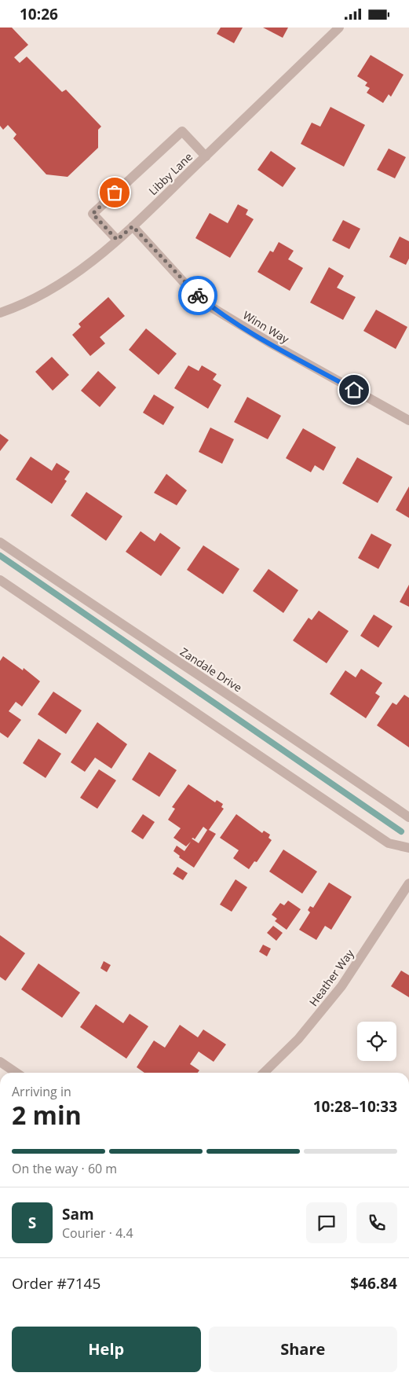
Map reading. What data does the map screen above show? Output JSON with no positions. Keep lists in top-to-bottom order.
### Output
{
  "streets": {
    "street": [
      "Libby Lane",
      "Winn Way",
      "Zandale Drive",
      "Heather Way"
    ]
  },
  "crossings": [
    ["Libby Lane", "Winn Way"]
  ],
  "page": {
    "status": "10:26",
    "heading": ["2 min", "Arriving in", "10:28–10:33"],
    "panel": [
      "Sam",
      "Courier · 4.4",
      "Order #7145",
      "$46.84"
    ],
    "bar": "On the way · 60 m",
    "round": "S",
    "buttons": ["Help", "Share"]
  }
}
